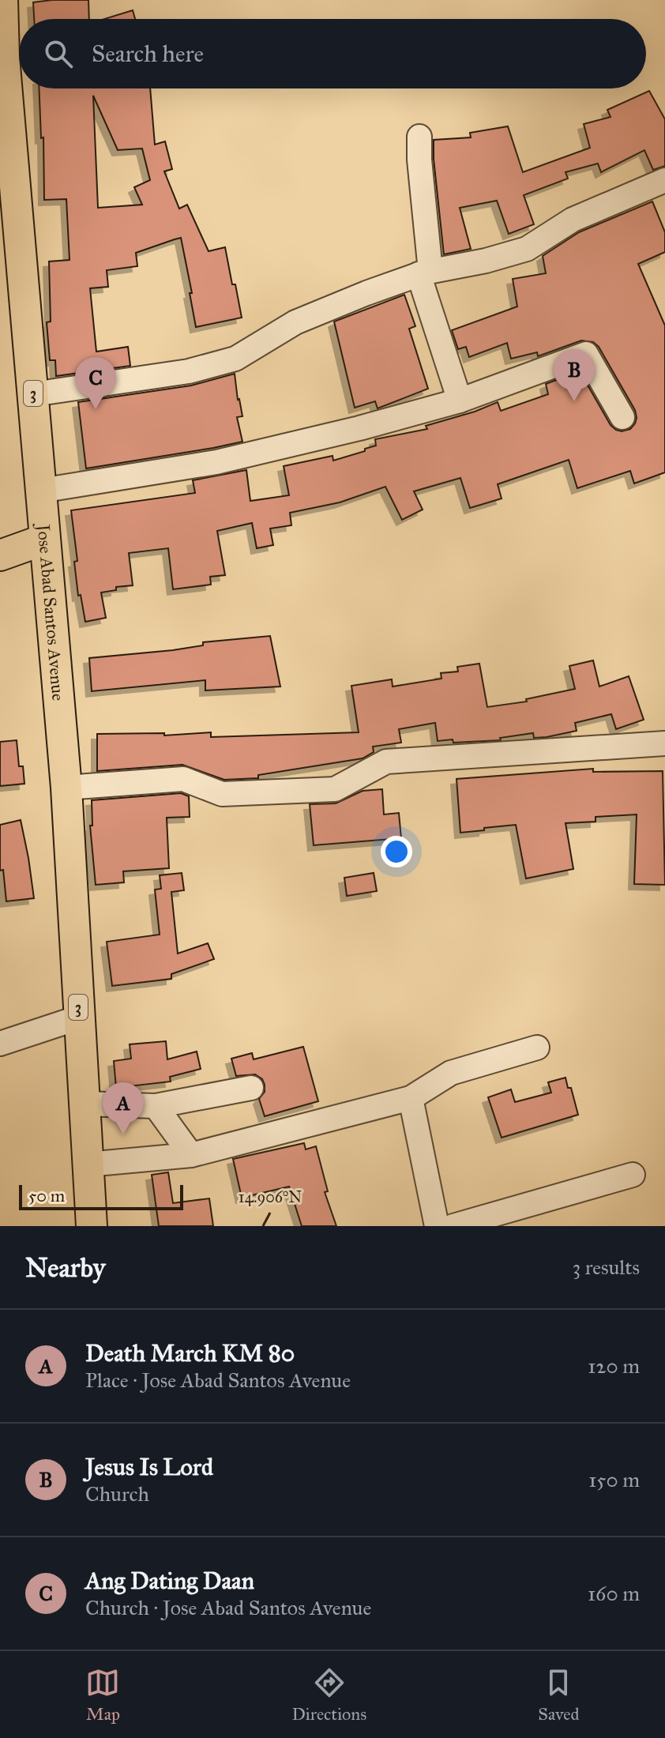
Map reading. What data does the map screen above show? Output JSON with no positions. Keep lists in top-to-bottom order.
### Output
{
  "streets": {
    "main road": ["3", "Jose Abad Santos Avenue"]
  },
  "scale_bar": "50 m",
  "page": {
    "search": "Search here",
    "pins": ["B", "C", "A"],
    "scale": "50 m",
    "heading": ["Nearby", "3 results"],
    "list": [
      {
        "mark": "A",
        "name": "Death March KM 80",
        "note": "Place · Jose Abad Santos Avenue",
        "value": "120 m"
      },
      {
        "mark": "B",
        "name": "Jesus Is Lord",
        "note": "Church",
        "value": "150 m"
      },
      {
        "mark": "C",
        "name": "Ang Dating Daan",
        "note": "Church · Jose Abad Santos Avenue",
        "value": "160 m"
      }
    ],
    "nav": ["Map", "Directions", "Saved"]
  },
  "coordinates": ["14.906°N"]
}
